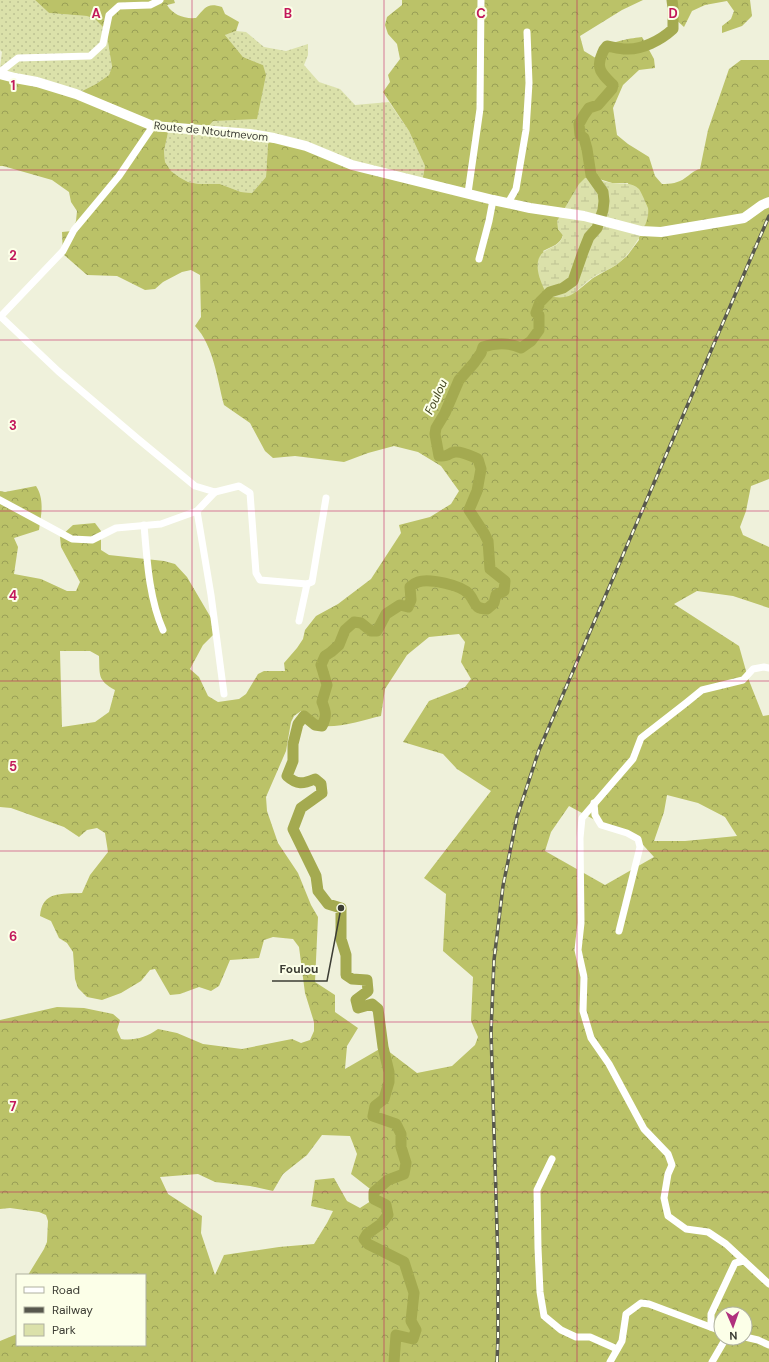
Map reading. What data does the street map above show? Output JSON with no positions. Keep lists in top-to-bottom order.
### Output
{
  "streets": {
    "street": ["Route de Ntoutmevom"]
  },
  "water": ["Foulou"],
  "places": ["Foulou"],
  "legend": ["Road", "Railway", "Park"],
  "north": "bottom",
  "grid": {
    "columns": [
      "A",
      "B",
      "C",
      "D"
    ],
    "rows": [
      "1",
      "2",
      "3",
      "4",
      "5",
      "6",
      "7"
    ]
  }
}
